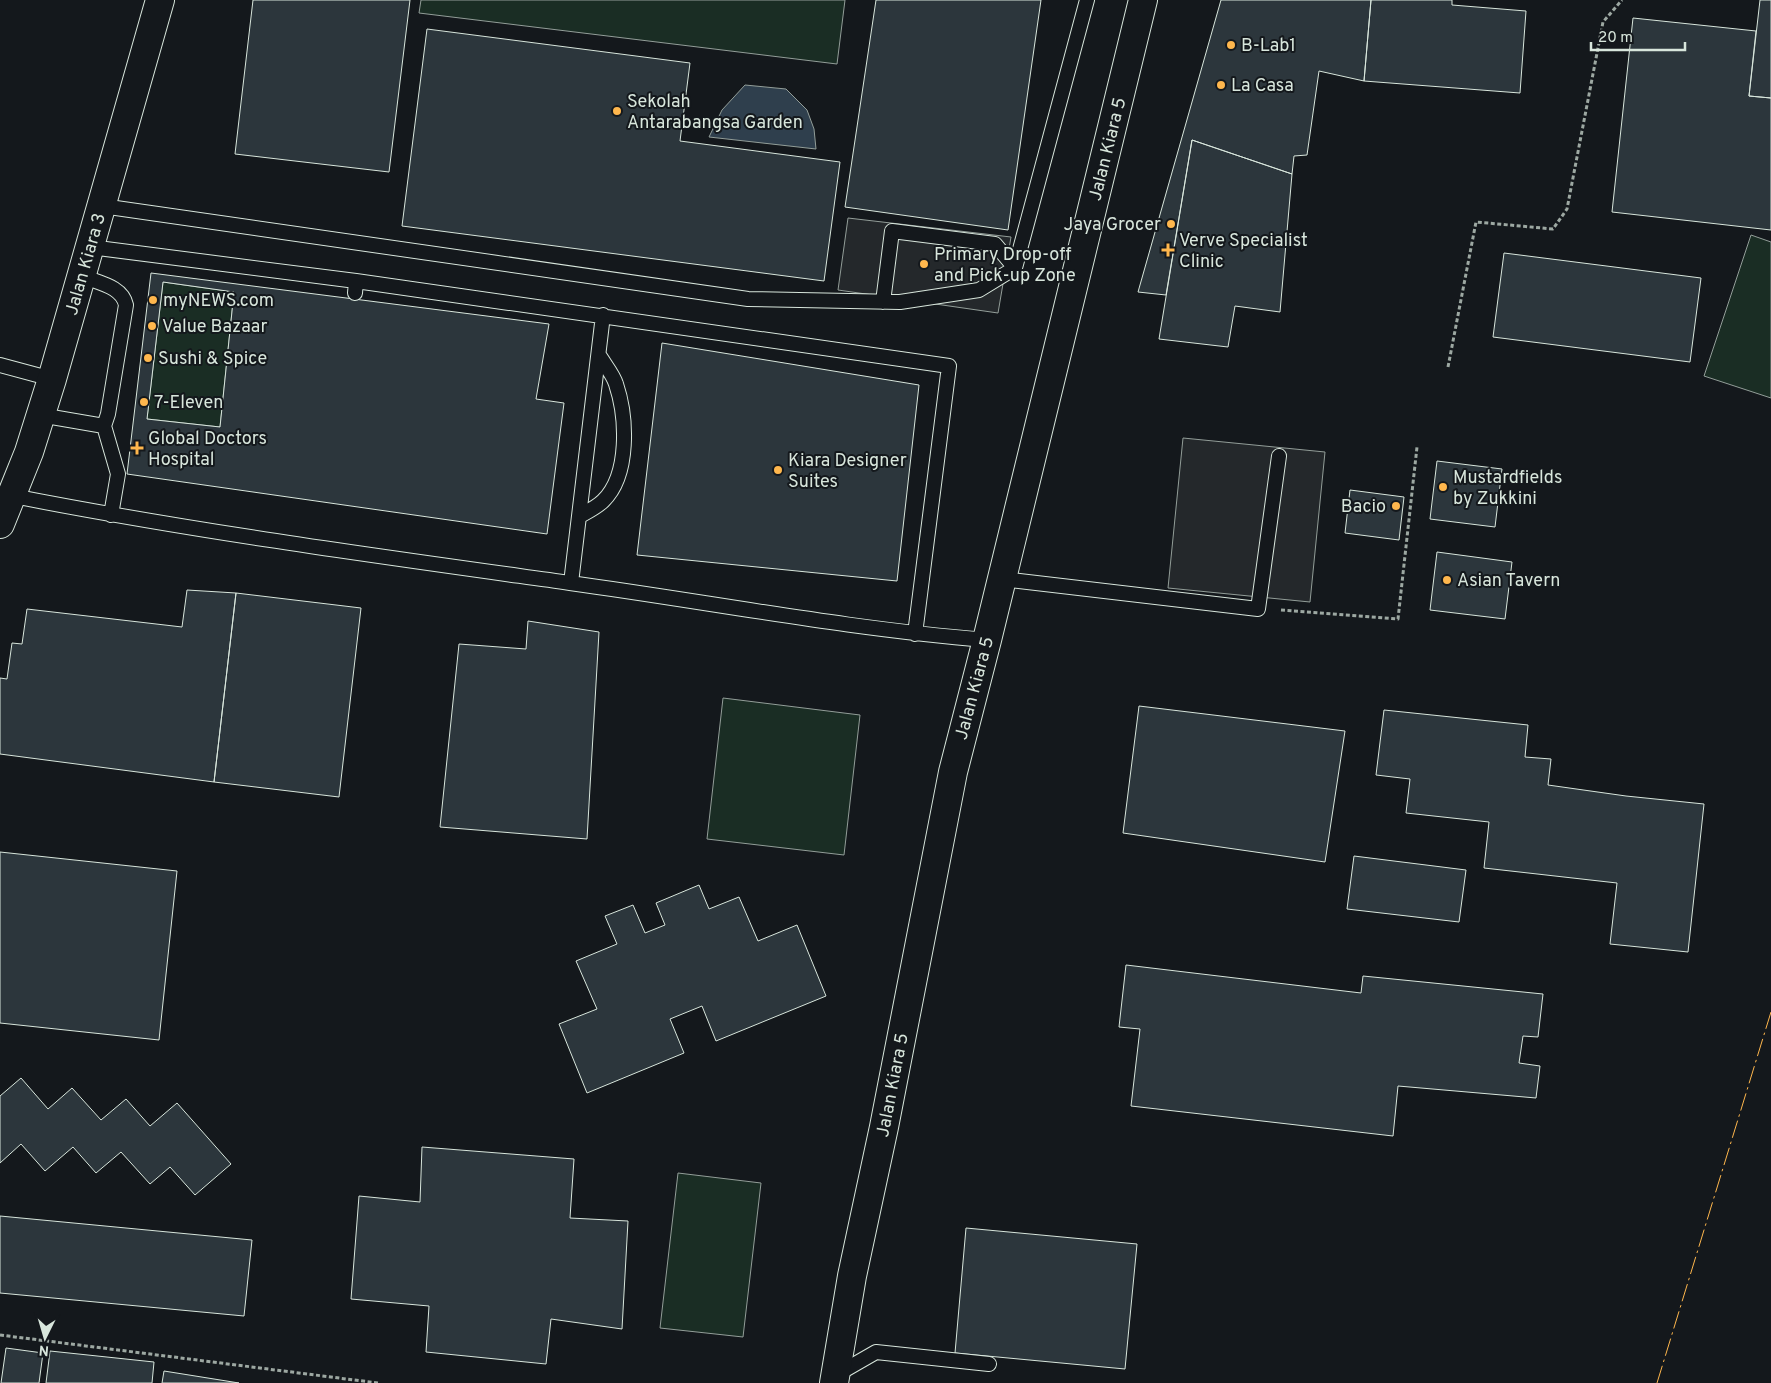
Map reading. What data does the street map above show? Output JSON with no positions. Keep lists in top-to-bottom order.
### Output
{
  "streets": {
    "street": ["Jalan Kiara 5", "Jalan Kiara 3"]
  },
  "places": {
    "other": [
      "B-Lab1",
      "La Casa",
      "Sekolah Antarabangsa Garden",
      "Jaya Grocer",
      "Primary Drop-off and Pick-up Zone",
      "myNEWS.com",
      "Value Bazaar",
      "Sushi & Spice",
      "7-Eleven",
      "Kiara Designer Suites",
      "Mustardfields by Zukkini",
      "Bacio",
      "Asian Tavern"
    ],
    "health": ["Verve Specialist Clinic", "Global Doctors Hospital"]
  },
  "scale_bar": "20 m",
  "north": "bottom"
}
